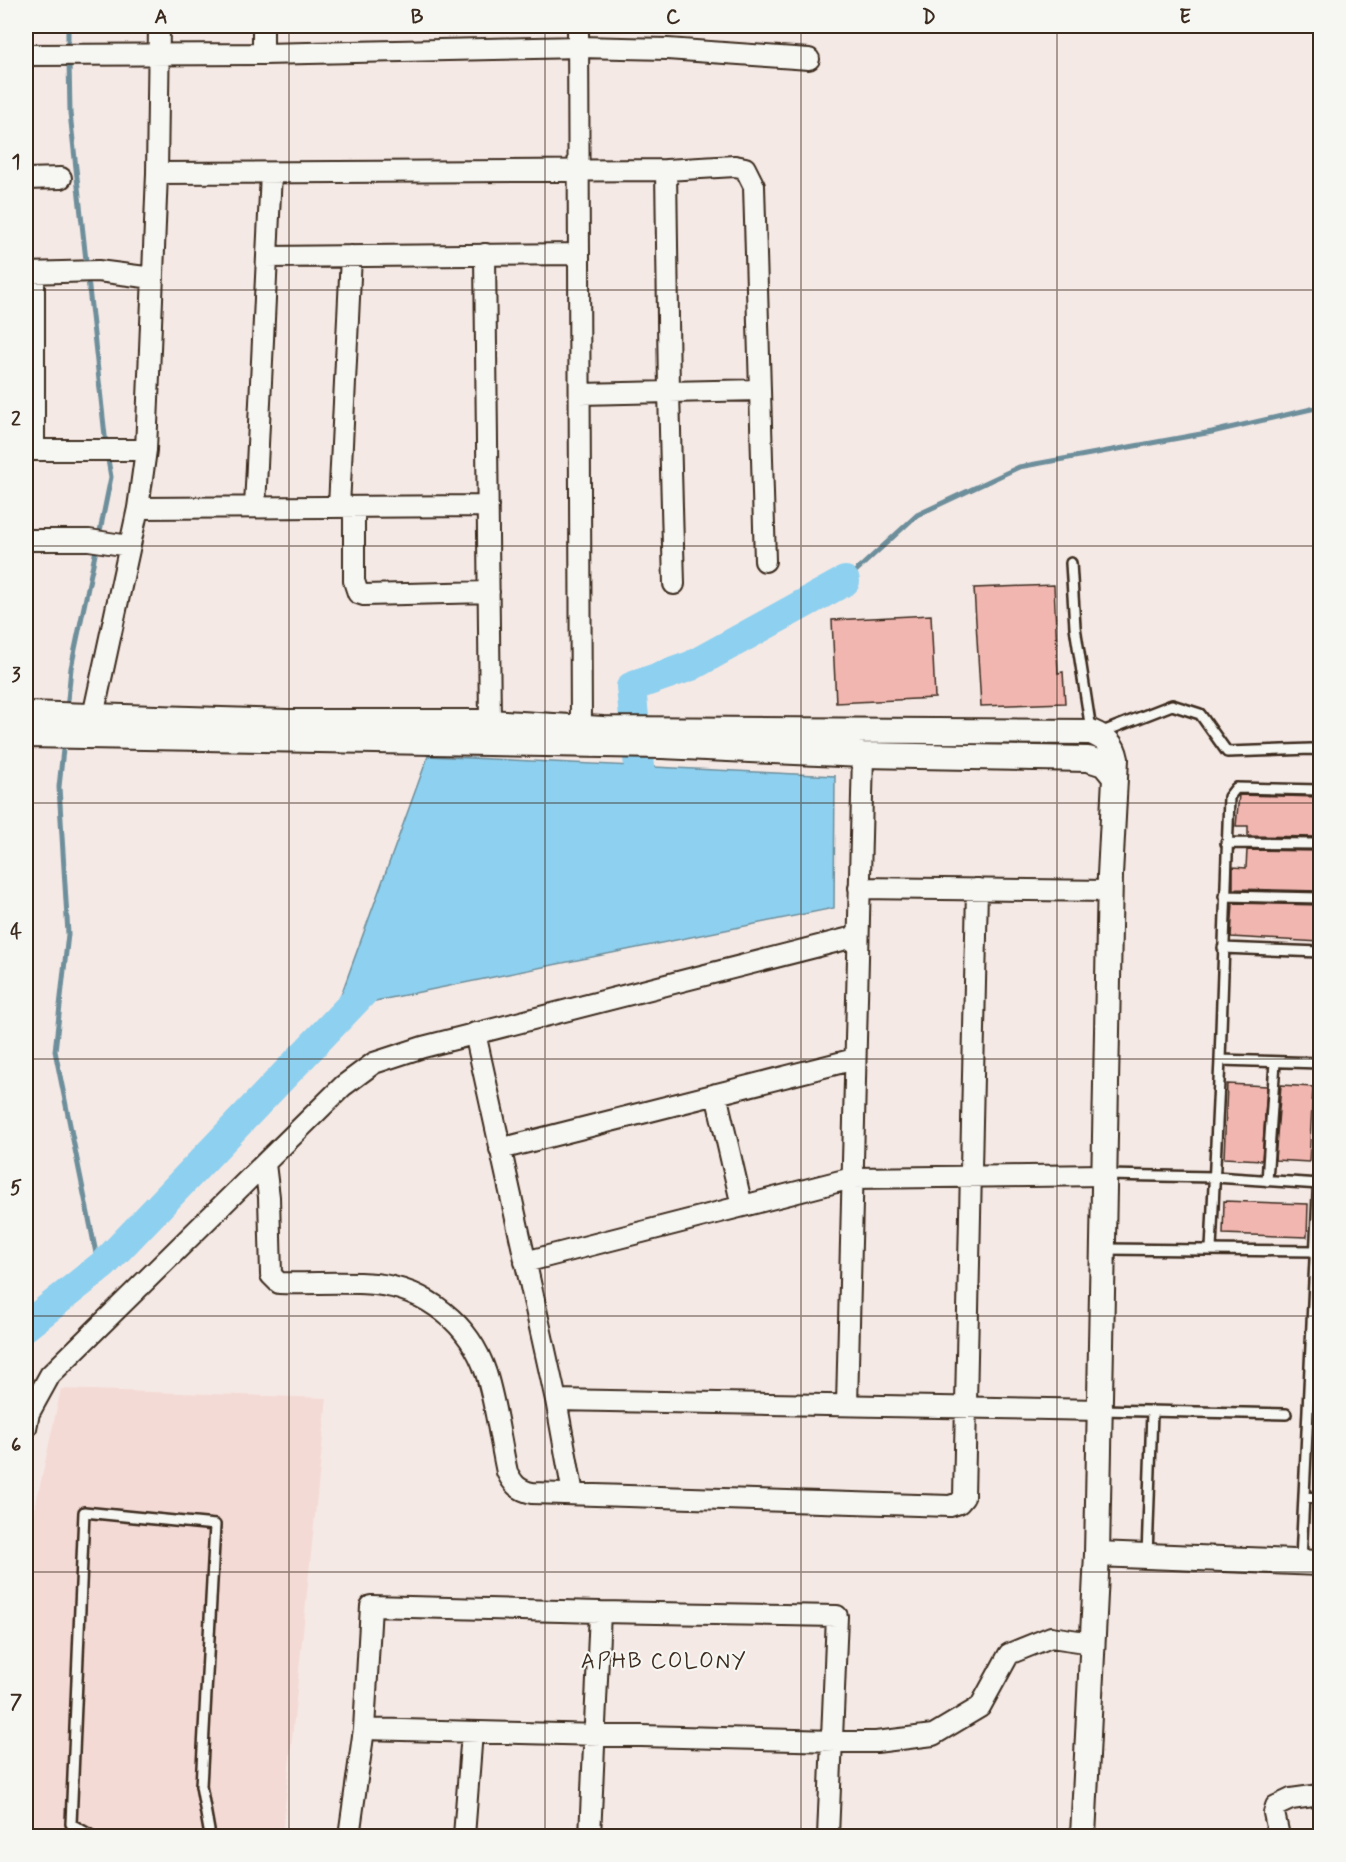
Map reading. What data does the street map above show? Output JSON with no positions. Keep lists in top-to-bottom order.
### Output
{
  "districts": ["APHB COLONY"],
  "grid": {
    "columns": [
      "A",
      "B",
      "C",
      "D",
      "E"
    ],
    "rows": [
      "1",
      "2",
      "3",
      "4",
      "5",
      "6",
      "7"
    ]
  }
}
